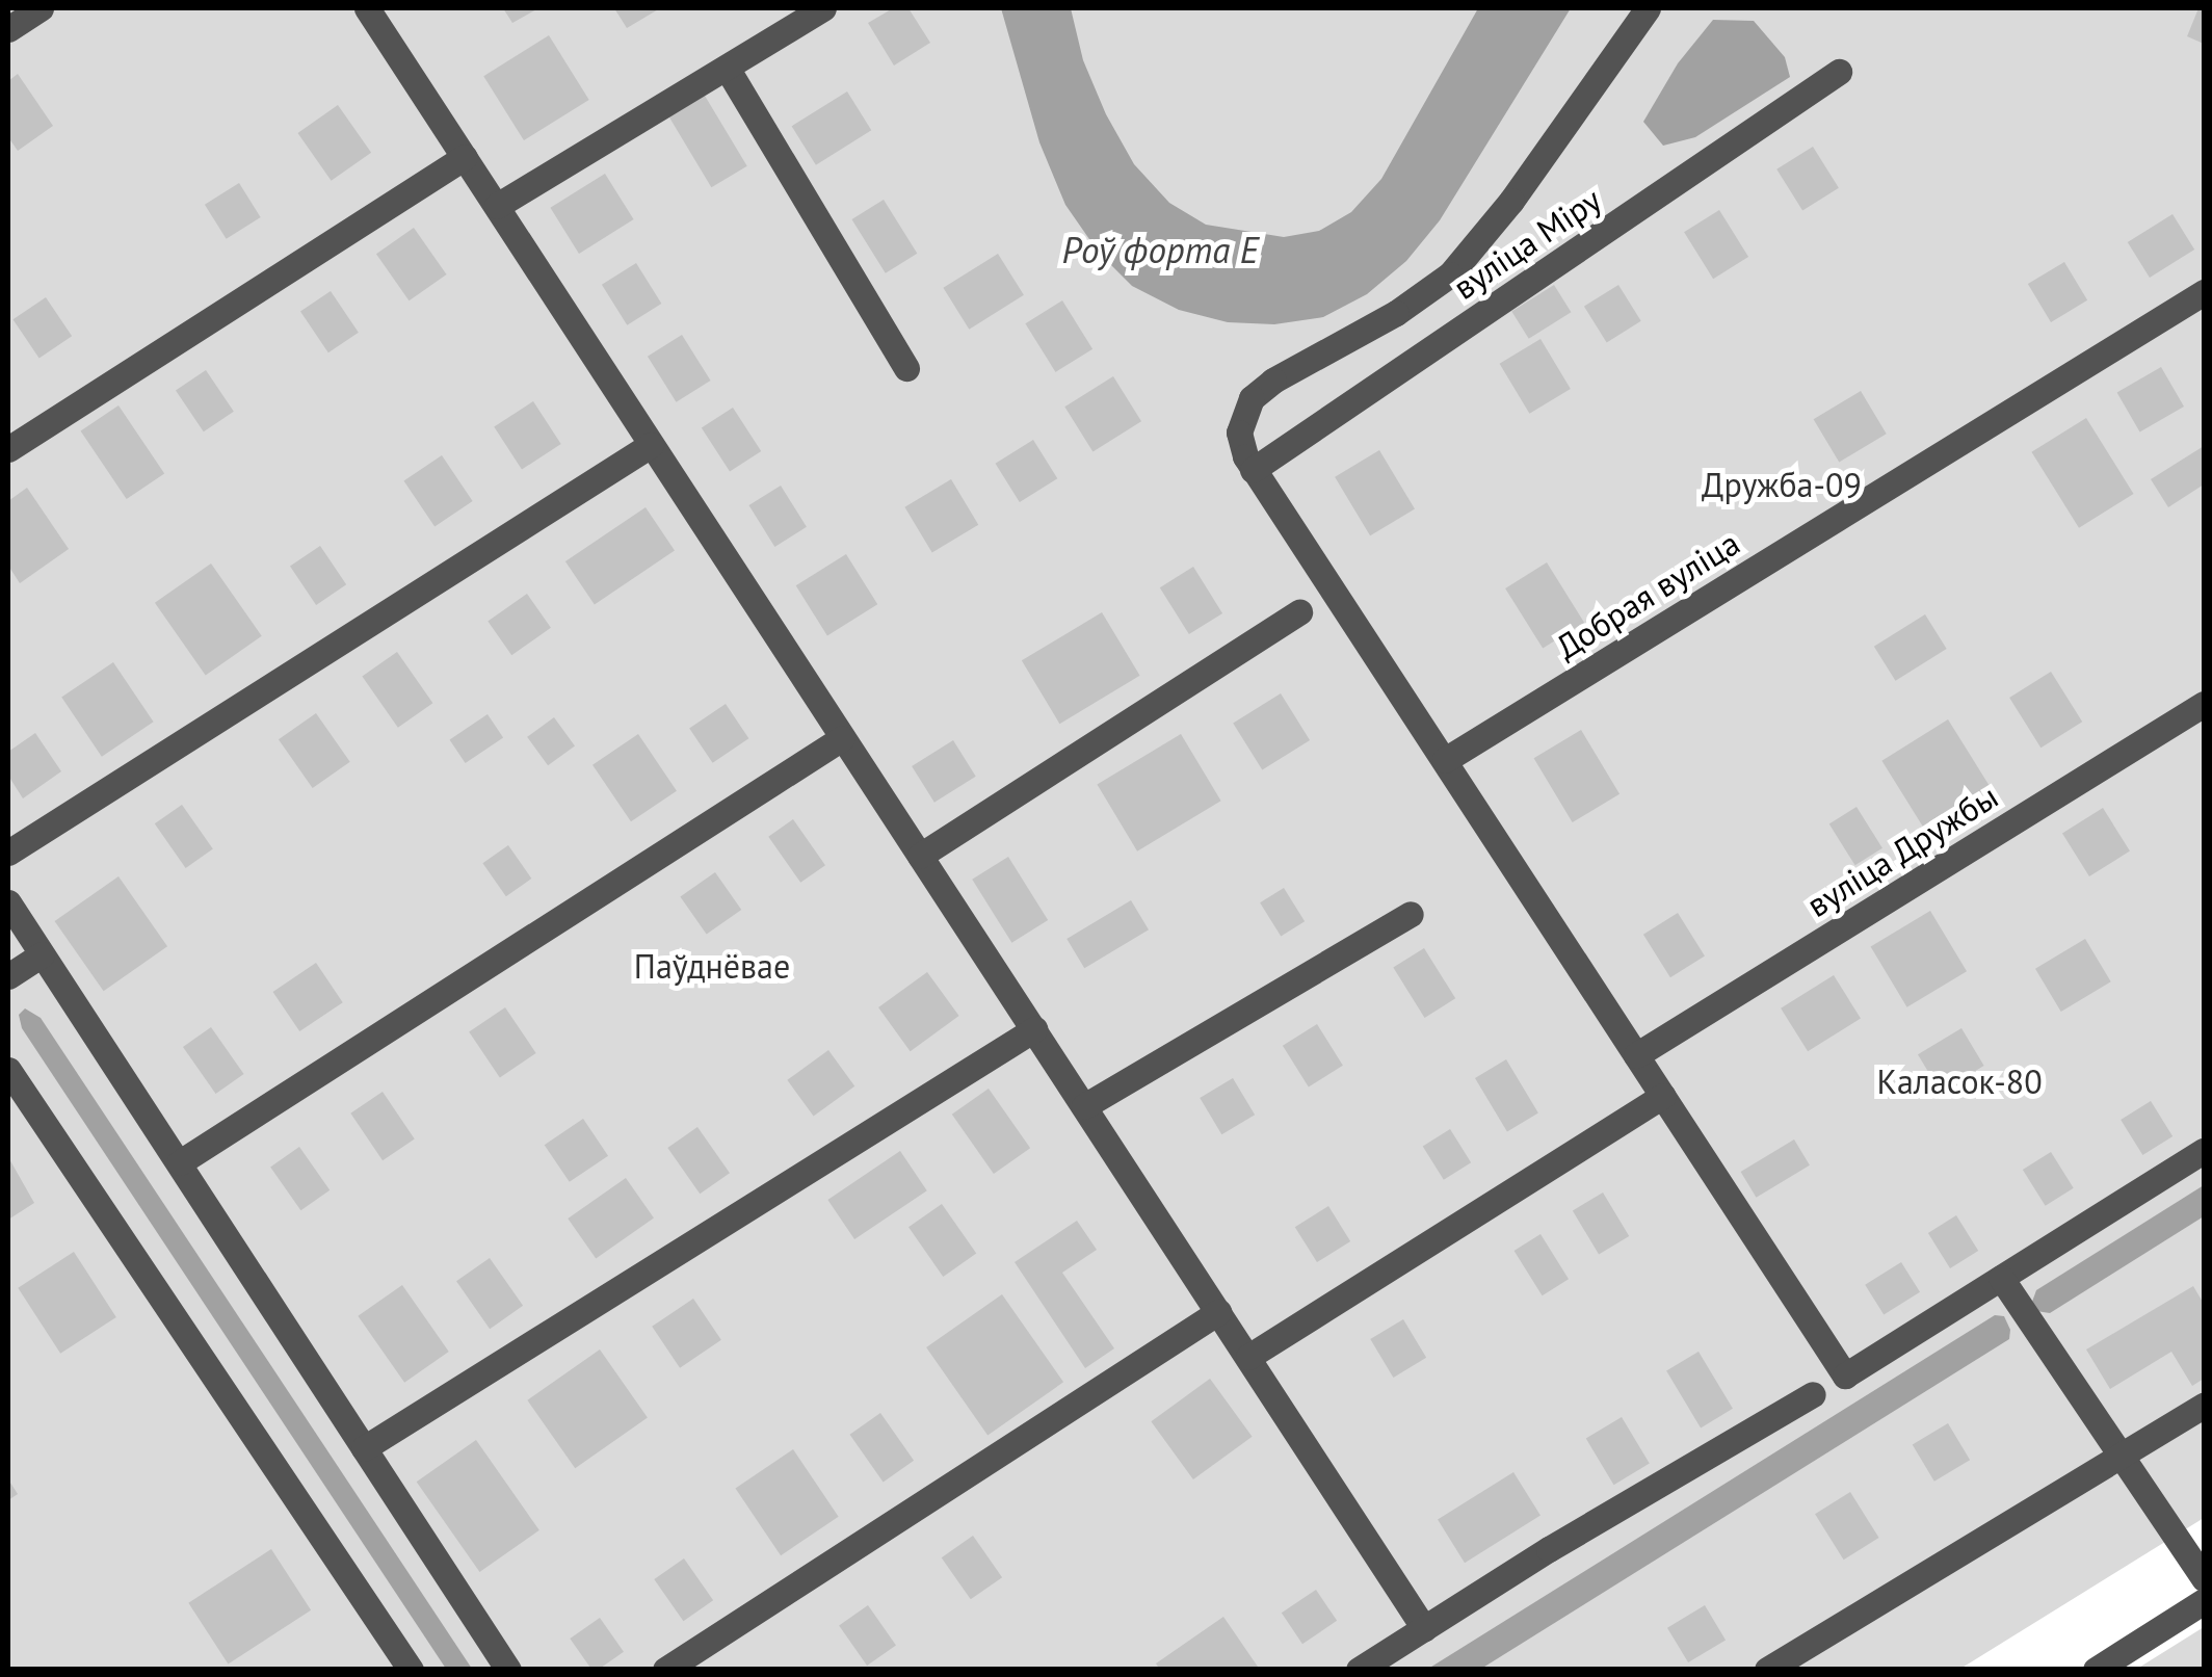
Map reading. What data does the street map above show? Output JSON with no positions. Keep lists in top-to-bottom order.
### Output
{
  "streets": {
    "street": ["вуліца Міру", "Добрая вуліца", "вуліца Дружбы"]
  },
  "water": ["Роў форта Е"],
  "parks": ["Дружба-09", "Паўднёвае", "Каласок-80"]
}
